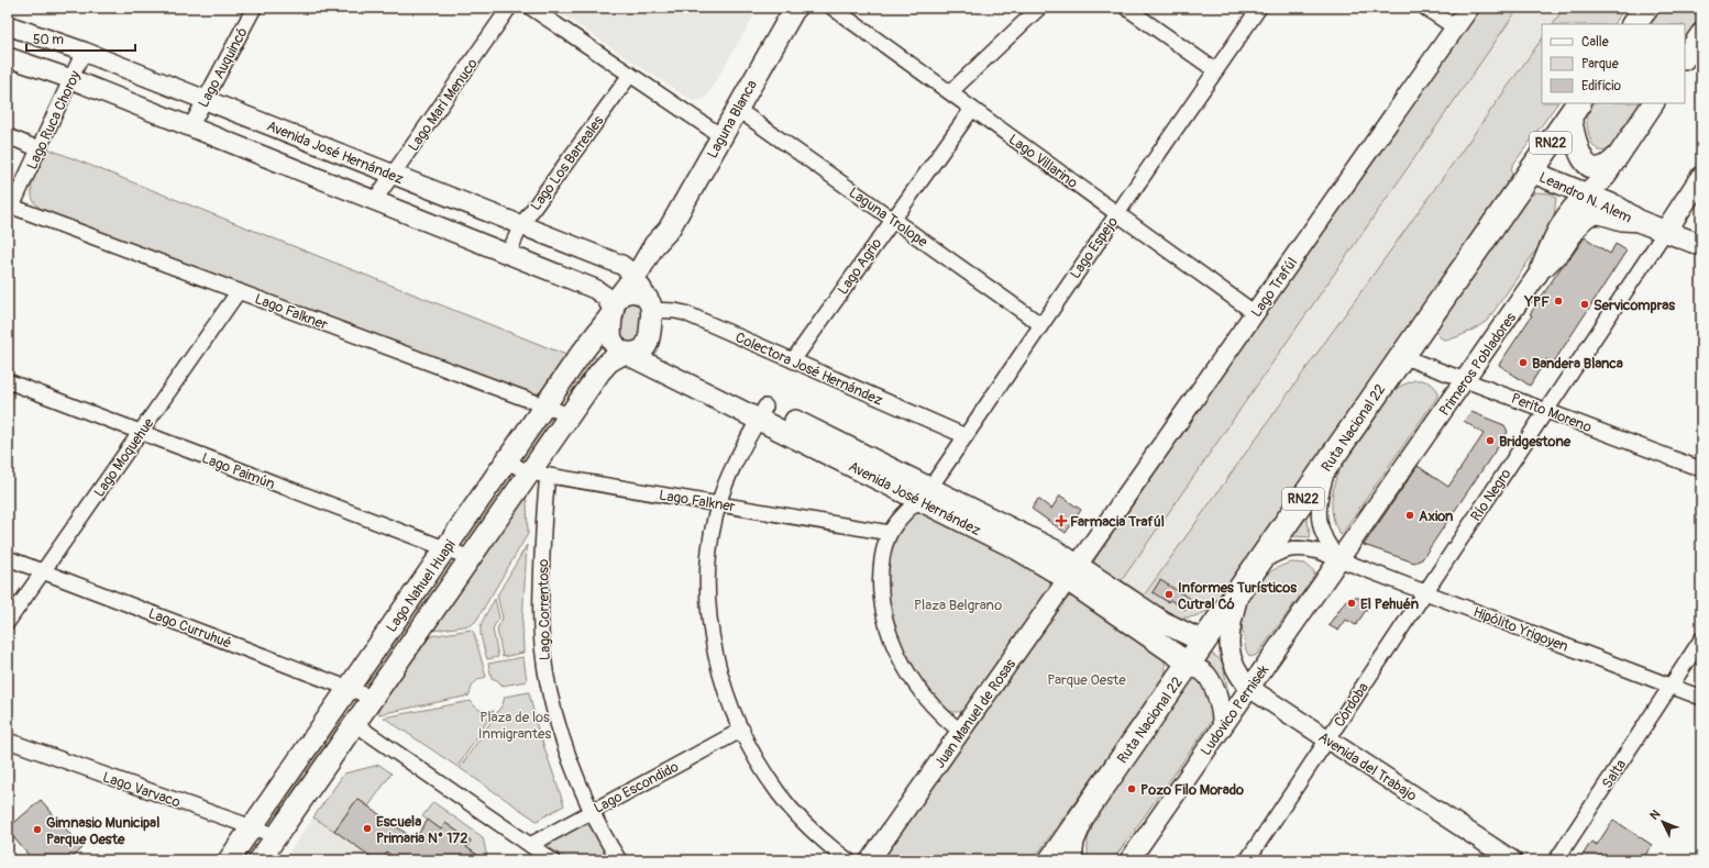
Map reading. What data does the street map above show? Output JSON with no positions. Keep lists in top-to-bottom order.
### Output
{
  "streets": {
    "highway": ["RN22", "Ruta Nacional 22"],
    "main road": [
      "Laguna Blanca",
      "Avenida José Hernández",
      "Leandro N. Alem",
      "Primeros Pobladores",
      "Río Negro",
      "Lago Nahuel Huapi"
    ],
    "street": [
      "Lago Auquincó",
      "Lago Marí Menuco",
      "Lago Ruca Choroy",
      "Lago Villarino",
      "Lago Los Barreales",
      "Laguna Trolope",
      "Lago Espejo",
      "Lago Agrio",
      "Lago Trafúl",
      "Lago Falkner",
      "Colectora José Hernández",
      "Perito Moreno",
      "Lago Moquehue",
      "Lago Paimún",
      "Lago Correntoso",
      "Lago Curruhué",
      "Hipólito Yrigoyen",
      "Córdoba",
      "Ludovico Pernisek",
      "Juan Manuel de Rosas",
      "Avenida del Trabajo",
      "Salta",
      "Lago Escondido",
      "Lago Varvaco"
    ]
  },
  "crossings": [
    ["Lago Auquincó", "Avenida José Hernández"],
    ["Lago Marí Menuco", "Avenida José Hernández"],
    ["Laguna Blanca", "Avenida José Hernández"],
    ["Laguna Blanca", "Laguna Trolope"],
    ["Laguna Blanca", "Colectora José Hernández"],
    ["Laguna Blanca", "Lago Nahuel Huapi"],
    ["Lago Ruca Choroy", "Avenida José Hernández"],
    ["Lago Ruca Choroy", "Lago Falkner"],
    ["Avenida José Hernández", "Lago Los Barreales"],
    ["Avenida José Hernández", "Lago Espejo"],
    ["Avenida José Hernández", "Lago Trafúl"],
    ["Avenida José Hernández", "Colectora José Hernández"],
    ["Avenida José Hernández", "Ruta Nacional 22"],
    ["Avenida José Hernández", "Lago Nahuel Huapi"],
    ["Avenida José Hernández", "Juan Manuel de Rosas"],
    ["Avenida José Hernández", "Avenida del Trabajo"],
    ["Lago Villarino", "Lago Espejo"],
    ["Lago Villarino", "Lago Agrio"],
    ["Lago Villarino", "Lago Trafúl"],
    ["Leandro N. Alem", "Primeros Pobladores"],
    ["Leandro N. Alem", "Ruta Nacional 22"],
    ["Leandro N. Alem", "Río Negro"],
    ["Laguna Trolope", "Lago Espejo"],
    ["Laguna Trolope", "Lago Agrio"],
    ["Lago Espejo", "Lago Falkner"],
    ["Lago Espejo", "Colectora José Hernández"],
    ["Lago Espejo", "Juan Manuel de Rosas"],
    ["Lago Agrio", "Colectora José Hernández"],
    ["Lago Trafúl", "Juan Manuel de Rosas"],
    ["Lago Falkner", "Lago Moquehue"],
    ["Lago Falkner", "Lago Nahuel Huapi"],
    ["Lago Falkner", "Lago Correntoso"],
    ["Primeros Pobladores", "Perito Moreno"],
    ["Primeros Pobladores", "Hipólito Yrigoyen"],
    ["Primeros Pobladores", "Ludovico Pernisek"],
    ["Colectora José Hernández", "Lago Nahuel Huapi"],
    ["Perito Moreno", "Ruta Nacional 22"],
    ["Perito Moreno", "Río Negro"],
    ["Ruta Nacional 22", "Hipólito Yrigoyen"],
    ["Ruta Nacional 22", "Avenida del Trabajo"],
    ["Lago Moquehue", "Lago Paimún"],
    ["Lago Moquehue", "Lago Curruhué"],
    ["Lago Paimún", "Lago Nahuel Huapi"],
    ["Río Negro", "Hipólito Yrigoyen"],
    ["Río Negro", "Córdoba"],
    ["Lago Nahuel Huapi", "Lago Correntoso"],
    ["Lago Nahuel Huapi", "Lago Curruhué"],
    ["Lago Nahuel Huapi", "Lago Varvaco"],
    ["Lago Correntoso", "Lago Escondido"],
    ["Hipólito Yrigoyen", "Córdoba"],
    ["Hipólito Yrigoyen", "Ludovico Pernisek"],
    ["Hipólito Yrigoyen", "Avenida del Trabajo"],
    ["Hipólito Yrigoyen", "Salta"],
    ["Córdoba", "Avenida del Trabajo"],
    ["Ludovico Pernisek", "Avenida del Trabajo"]
  ],
  "parks": ["Plaza Belgrano", "Parque Oeste", "Plaza de los Inmigrantes"],
  "places": {
    "other": [
      "YPF",
      "Servicompras",
      "Bandera Blanca",
      "Bridgestone",
      "Axion",
      "Informes Turísticos Cutral Có",
      "El Pehuén",
      "Pozo Filo Morado",
      "Escuela Primaria N° 172",
      "Gimnasio Municipal Parque Oeste"
    ],
    "health": ["Farmacia Trafúl"]
  },
  "legend": ["Calle", "Parque", "Edificio"],
  "scale_bar": "50 m",
  "north": "top left"
}
